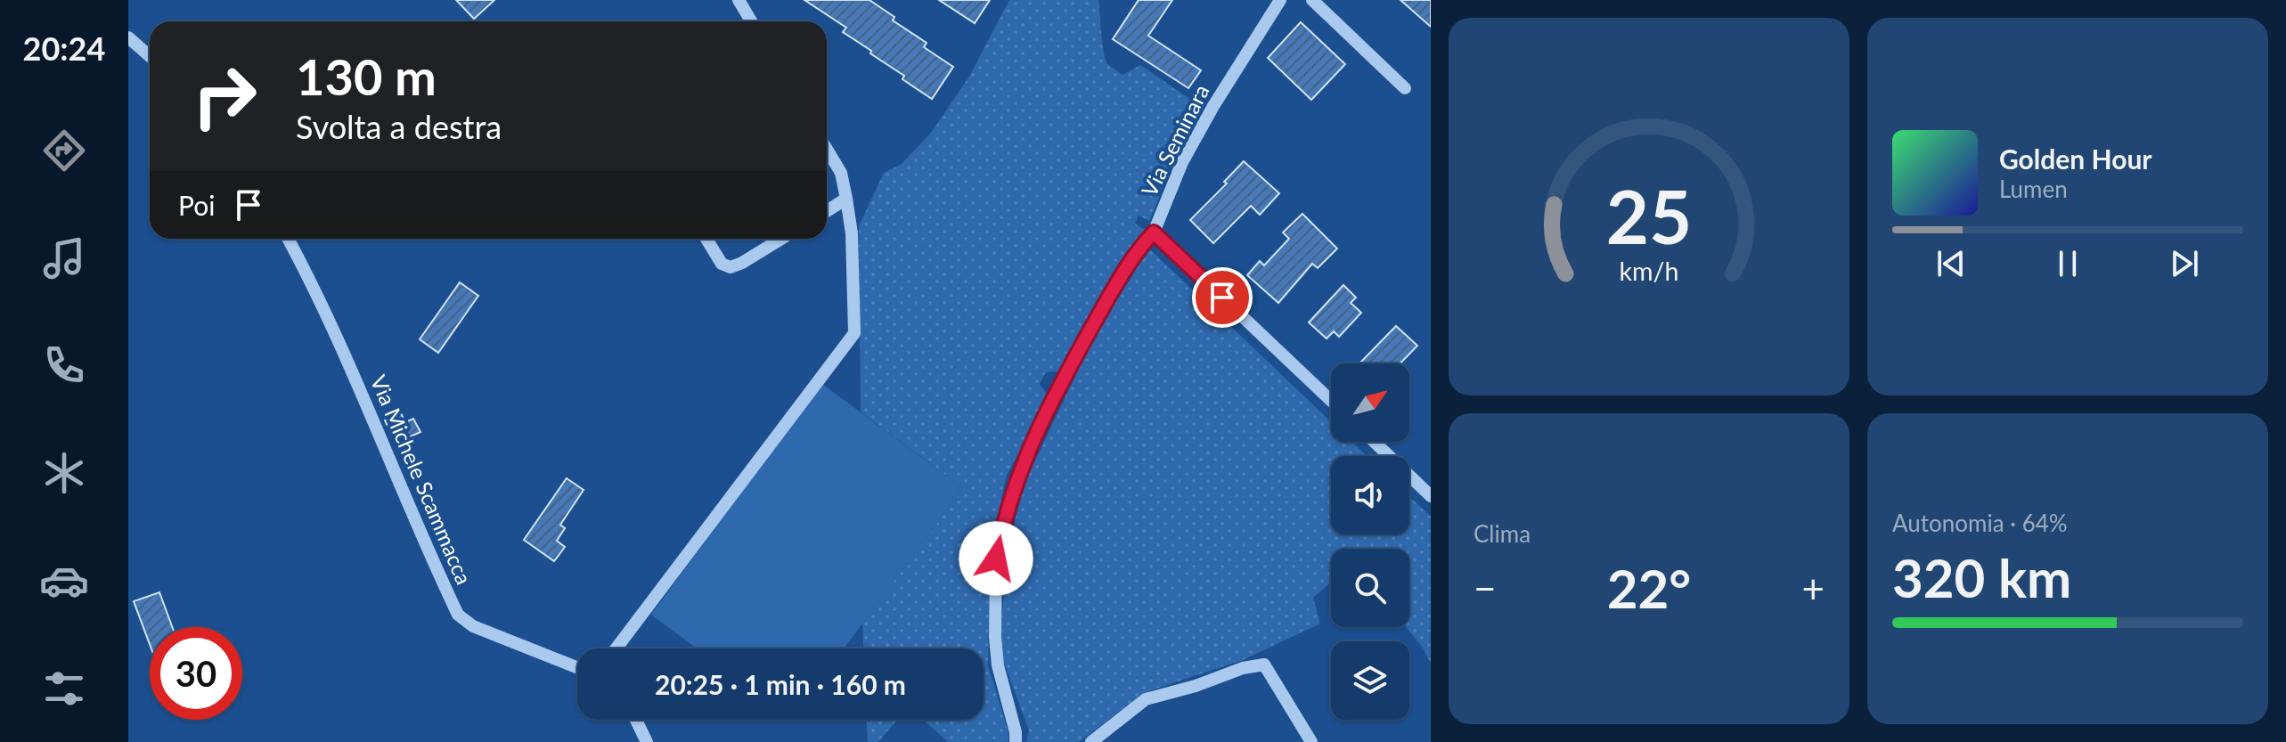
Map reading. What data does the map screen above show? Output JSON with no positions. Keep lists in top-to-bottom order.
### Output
{
  "streets": {
    "street": ["Via Seminara", "Via Michele Scammacca"]
  },
  "north": "top right",
  "page": {
    "tabs": "20:24",
    "turn": ["130 m", "Svolta a destra"],
    "song": ["Golden Hour", "Lumen"],
    "then": "Poi",
    "tile": [
      "Clima",
      ["Autonomia · 64%", "320 km"]
    ],
    "heat": ["−", "22°", "+"],
    "limit": "30",
    "trip": "20:25 · 1 min · 160 m",
    "gauge": ["25", "km/h"]
  }
}
